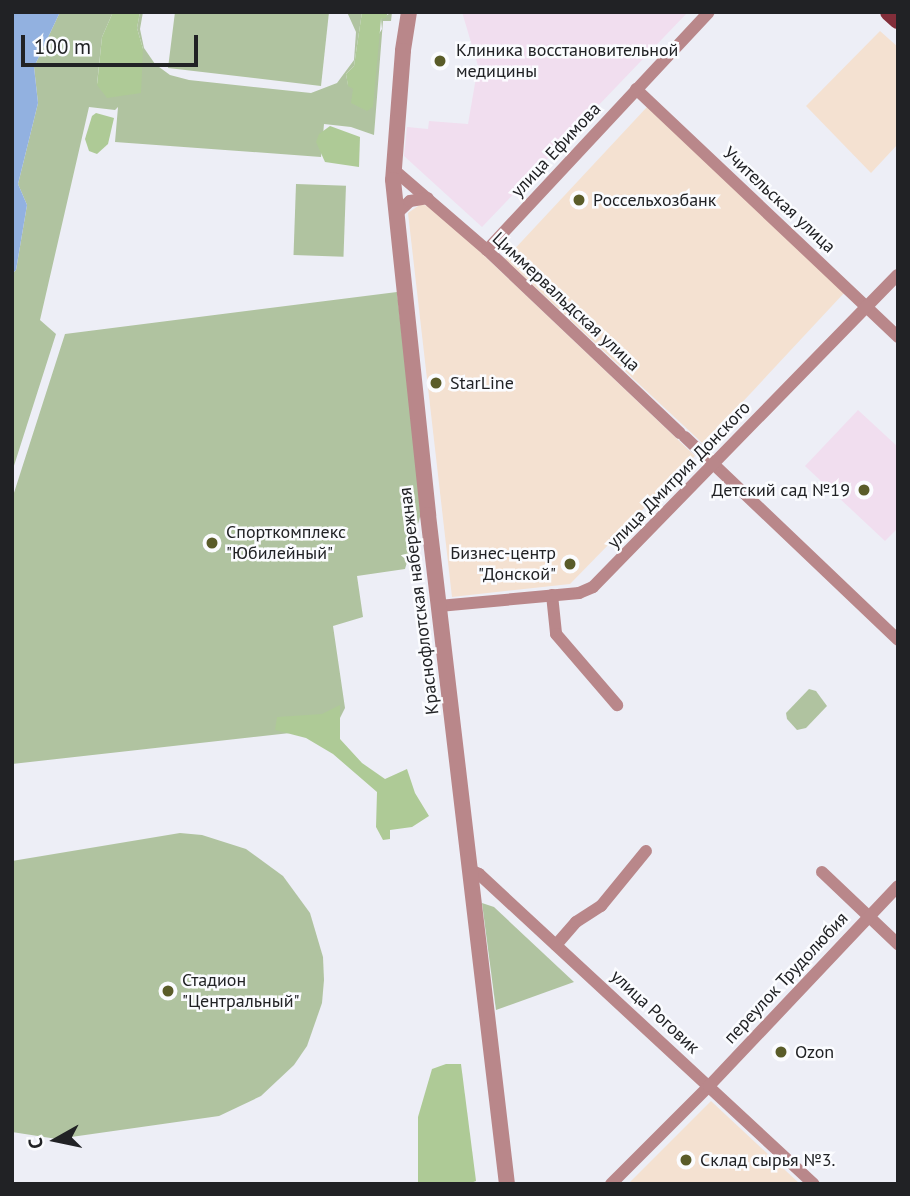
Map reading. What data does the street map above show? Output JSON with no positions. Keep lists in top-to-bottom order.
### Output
{
  "streets": {
    "street": [
      "улица Ефимова",
      "Учительская улица",
      "Циммервальдская улица",
      "улица Дмитрия Донского",
      "Краснофлотская набережная",
      "переулок Трудолюбия",
      "улица Роговик"
    ]
  },
  "crossings": [
    ["улица Ефимова", "Учительская улица"],
    ["улица Ефимова", "Циммервальдская улица"],
    ["Учительская улица", "улица Дмитрия Донского"],
    ["Циммервальдская улица", "улица Дмитрия Донского"],
    ["Циммервальдская улица", "Краснофлотская набережная"],
    ["улица Дмитрия Донского", "Краснофлотская набережная"],
    ["Краснофлотская набережная", "улица Роговик"],
    ["переулок Трудолюбия", "улица Роговик"]
  ],
  "places": [
    "Клиника восстановительной медицины",
    "Россельхозбанк",
    "StarLine",
    "Детский сад №19",
    "Спорткомплекс \"Юбилейный\"",
    "Бизнес-центр \"Донской\"",
    "Стадион \"Центральный\"",
    "Ozon",
    "Склад сырья №3."
  ],
  "scale_bar": "100 m",
  "north": "left"
}
